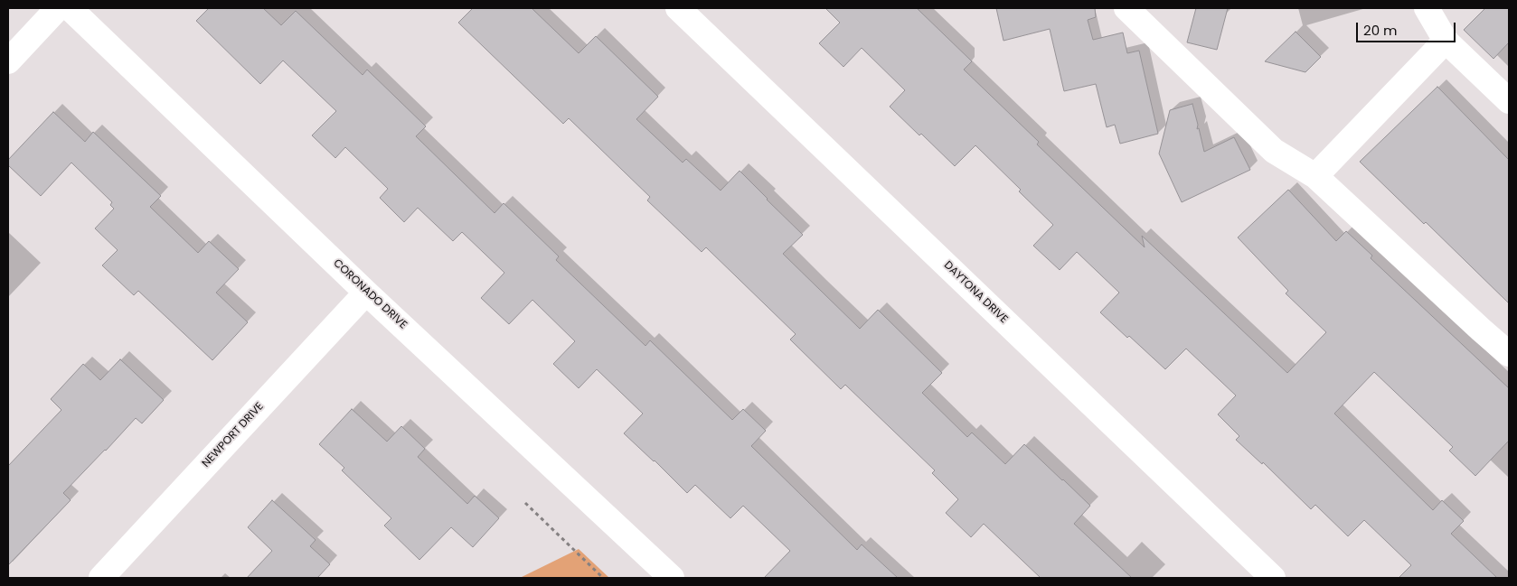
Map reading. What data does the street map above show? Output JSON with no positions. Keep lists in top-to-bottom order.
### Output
{
  "streets": {
    "street": ["DAYTONA DRIVE", "CORONADO DRIVE", "NEWPORT DRIVE"]
  },
  "crossings": [
    ["CORONADO DRIVE", "NEWPORT DRIVE"]
  ],
  "scale_bar": "20 m"
}
